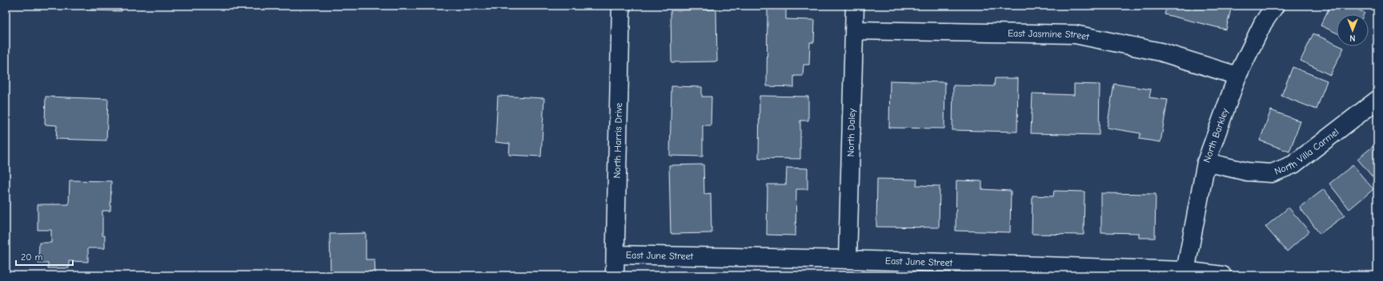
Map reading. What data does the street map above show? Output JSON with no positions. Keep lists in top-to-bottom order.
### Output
{
  "streets": {
    "street": [
      "East Jasmine Street",
      "North Daley",
      "North Barkley",
      "North Harris Drive",
      "North Villa Carmel",
      "East June Street"
    ]
  },
  "crossings": [
    ["East Jasmine Street", "North Daley"],
    ["East Jasmine Street", "North Barkley"],
    ["North Daley", "East June Street"],
    ["North Barkley", "North Villa Carmel"],
    ["North Barkley", "East June Street"],
    ["North Harris Drive", "East June Street"]
  ],
  "scale_bar": "20 m",
  "north": "bottom"
}
